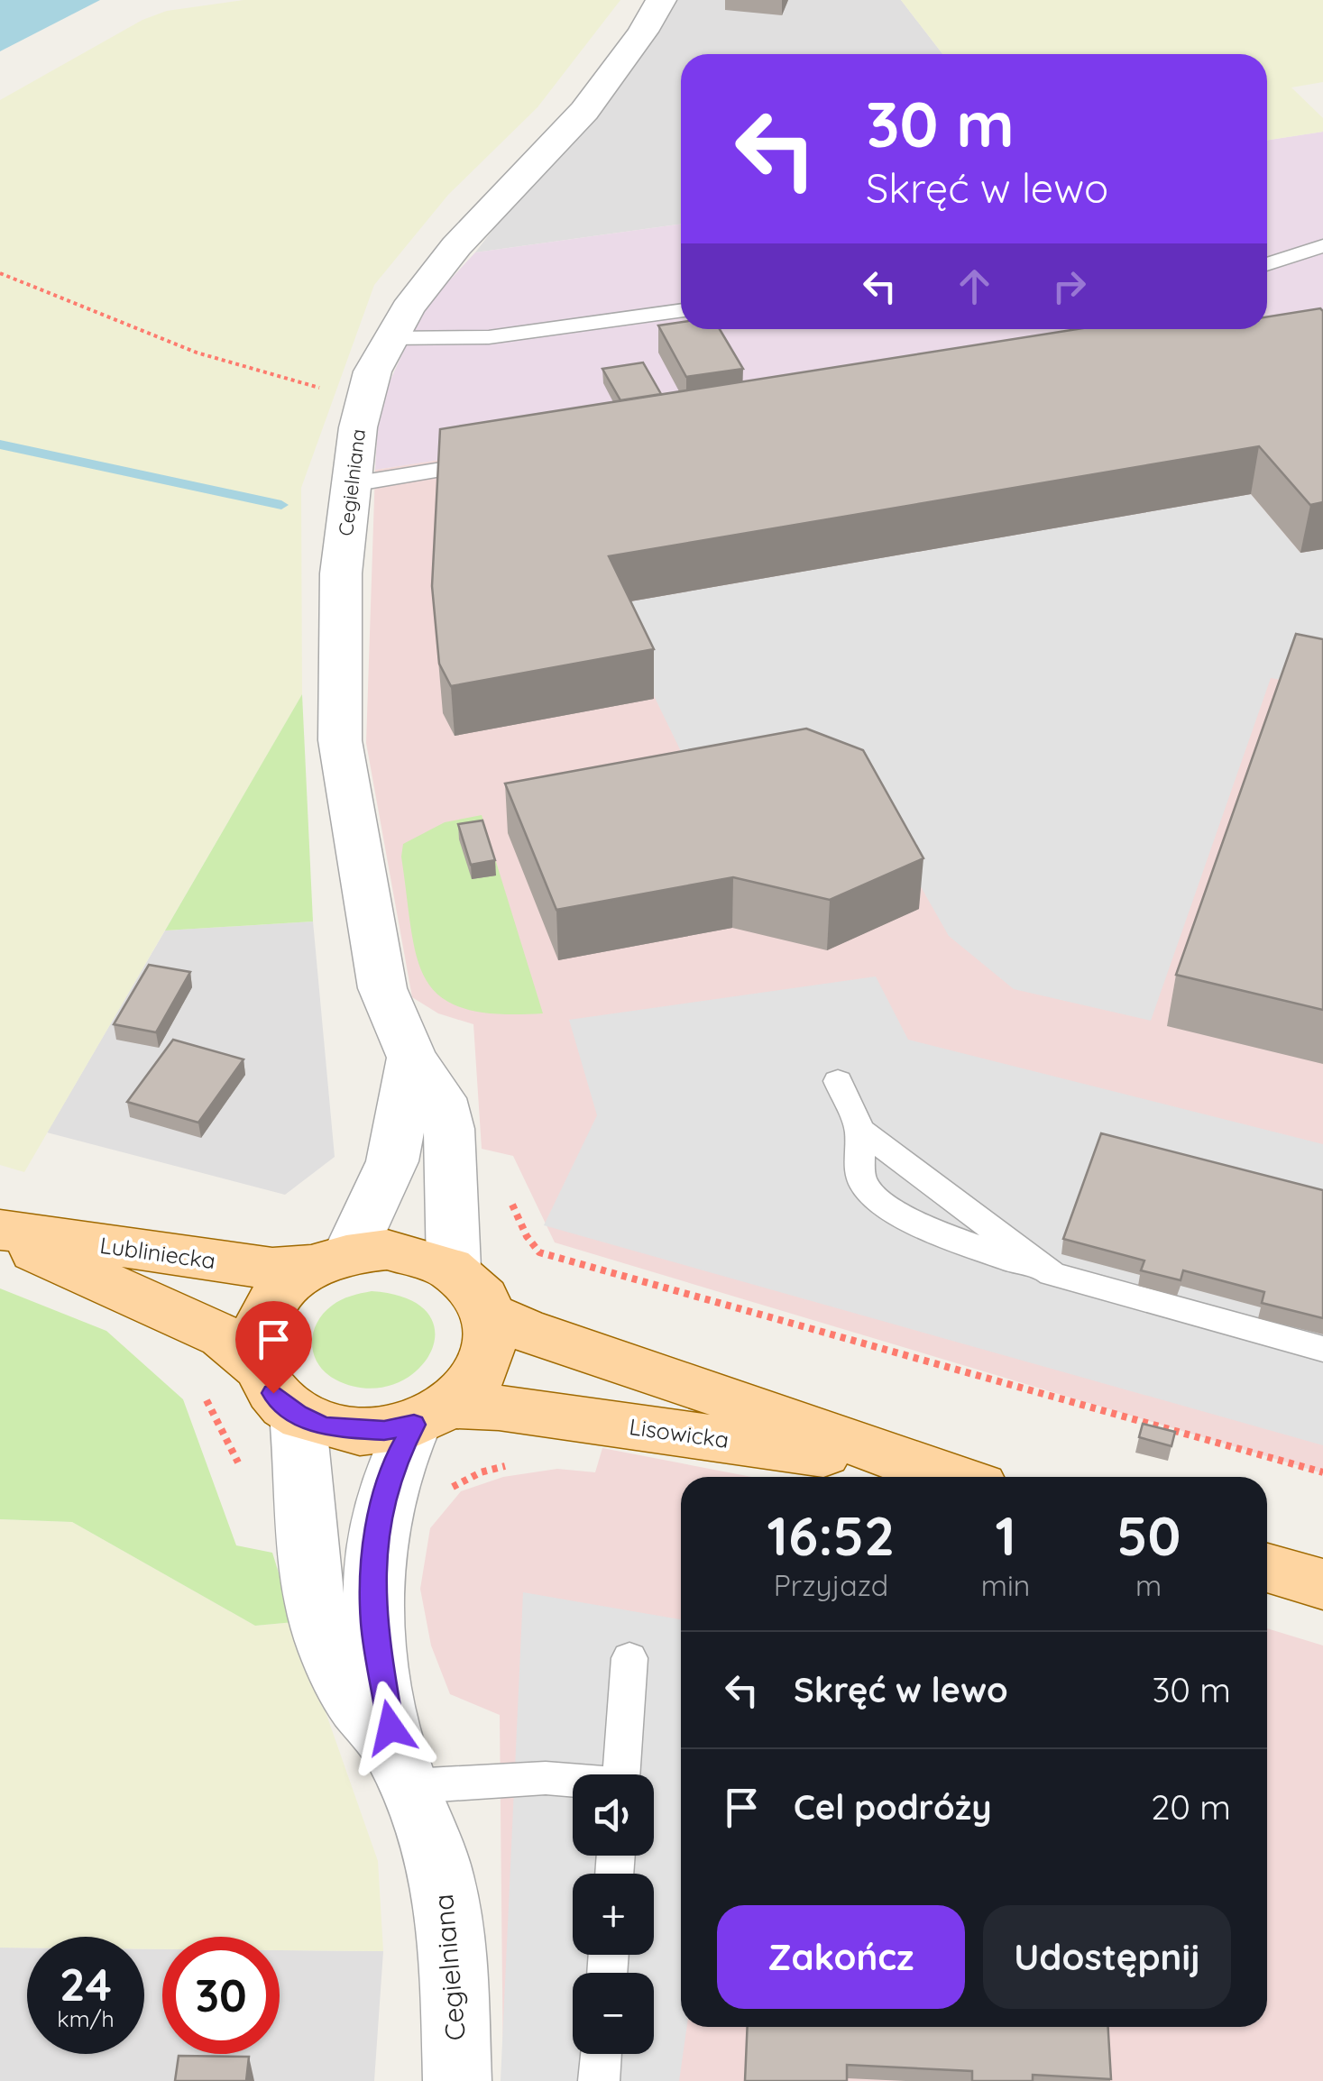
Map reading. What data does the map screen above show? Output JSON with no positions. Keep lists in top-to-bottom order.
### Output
{
  "streets": {
    "main road": ["Lubliniecka", "Lisowicka"],
    "street": ["Cegielniana"]
  },
  "crossings": [
    ["Cegielniana", "Lubliniecka"],
    ["Cegielniana", "Lisowicka"],
    ["Lubliniecka", "Lisowicka"]
  ],
  "page": {
    "turn": ["30 m", "Skręć w lewo"],
    "eta": [
      "16:52",
      "Przyjazd",
      "1",
      "min",
      "50",
      "m"
    ],
    "list": [
      {
        "name": "Skręć w lewo",
        "value": "30 m"
      },
      {
        "name": "Cel podróży",
        "value": "20 m"
      }
    ],
    "map_buttons": ["+", "−"],
    "buttons": ["Zakończ", "Udostępnij"],
    "speed": "24 km/h",
    "limit": "30"
  }
}
